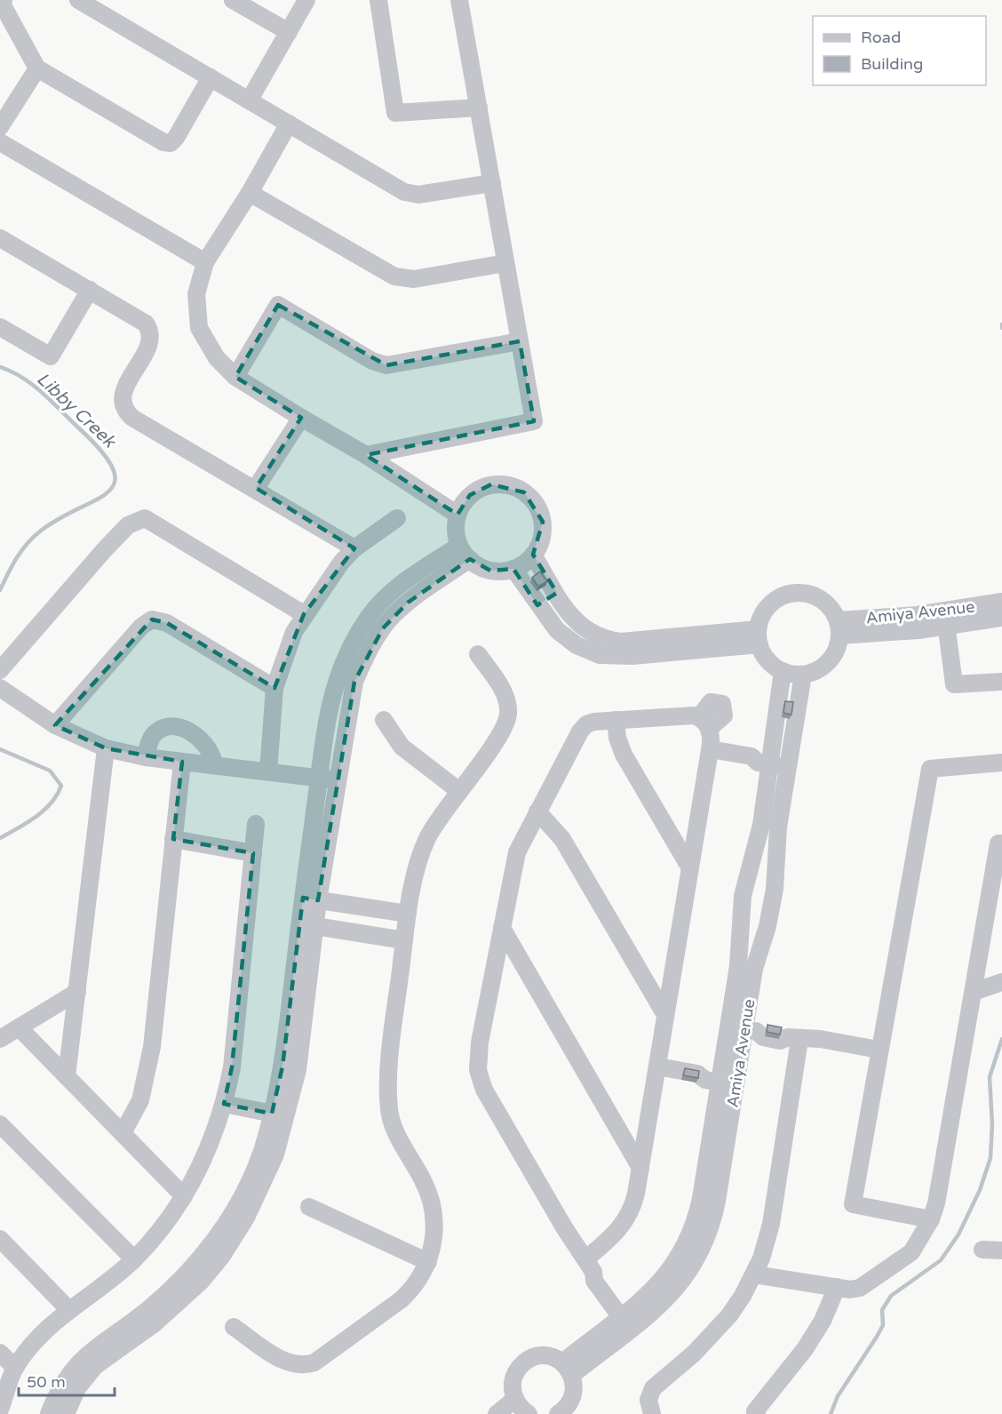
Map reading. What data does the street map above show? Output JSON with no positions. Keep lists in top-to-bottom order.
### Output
{
  "streets": {
    "street": ["Amiya Avenue"]
  },
  "water": ["Libby Creek"],
  "legend": ["Road", "Building"],
  "scale_bar": "50 m"
}
